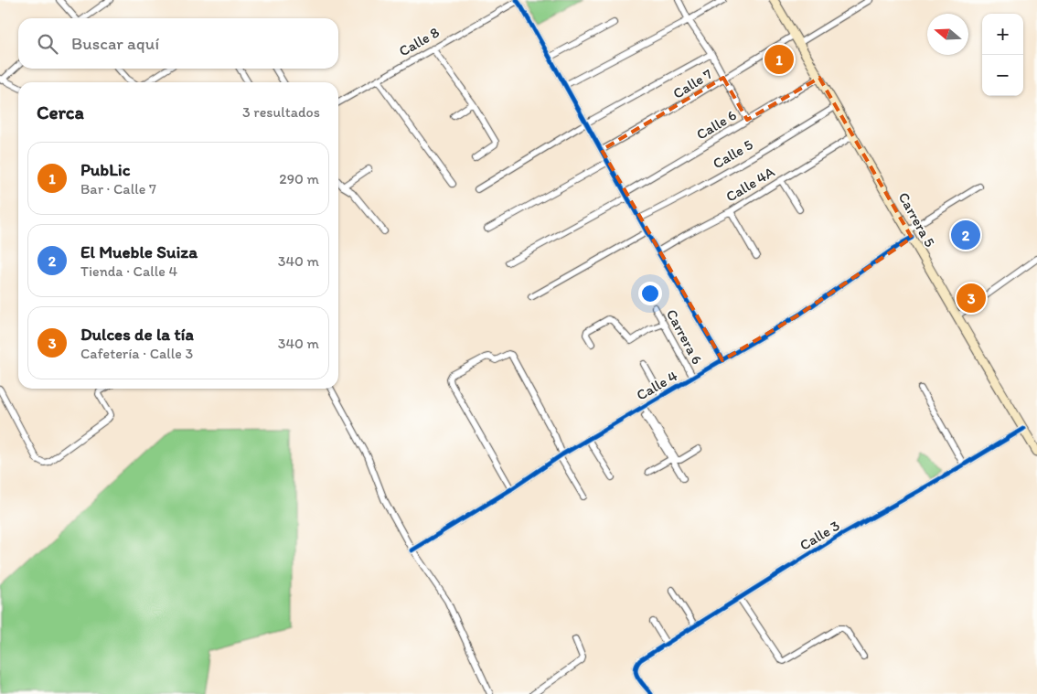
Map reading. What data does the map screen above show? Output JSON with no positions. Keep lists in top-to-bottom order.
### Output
{
  "streets": {
    "main road": ["Carrera 5"],
    "street": [
      "Calle 8",
      "Calle 7",
      "Calle 6",
      "Calle 5",
      "Calle 4A",
      "Carrera 6",
      "Calle 4",
      "Calle 3"
    ]
  },
  "crossings": [
    ["Calle 7", "Carrera 5"],
    ["Calle 6", "Carrera 5"],
    ["Calle 5", "Carrera 5"],
    ["Calle 4A", "Carrera 5"],
    ["Carrera 5", "Calle 4"],
    ["Carrera 5", "Calle 3"],
    ["Carrera 6", "Calle 4"]
  ],
  "north": "left",
  "page": {
    "map_buttons": ["+", "−"],
    "search": "Buscar aquí",
    "pins": ["1", "2", "3"],
    "heading": ["Cerca", "3 resultados"],
    "list": [
      {
        "mark": "1",
        "name": "PubLic",
        "note": "Bar · Calle 7",
        "value": "290 m"
      },
      {
        "mark": "2",
        "name": "El Mueble Suiza",
        "note": "Tienda · Calle 4",
        "value": "340 m"
      },
      {
        "mark": "3",
        "name": "Dulces de la tía",
        "note": "Cafetería · Calle 3",
        "value": "340 m"
      }
    ]
  }
}
